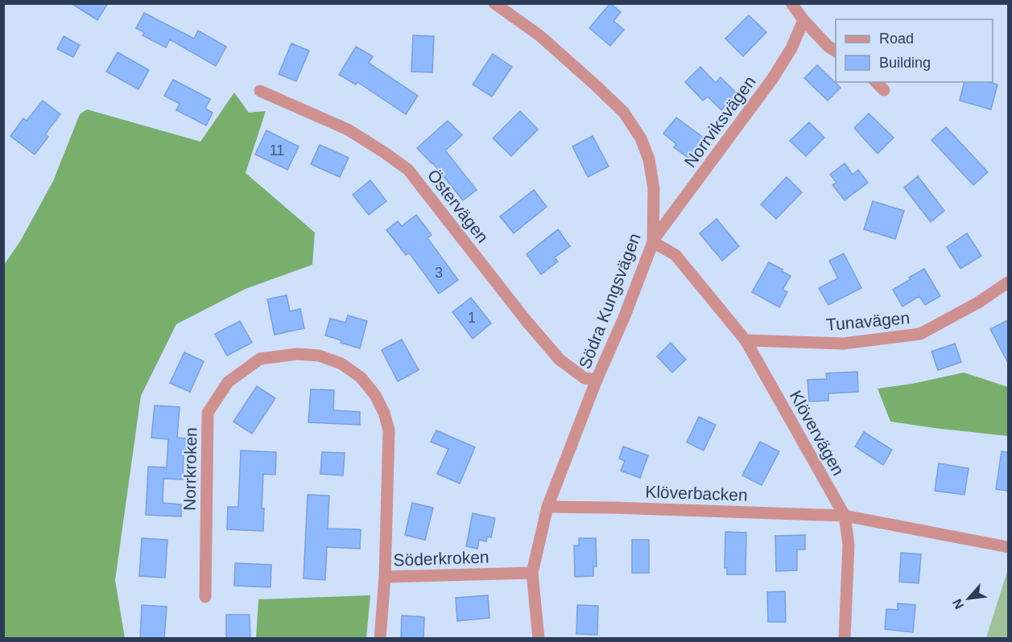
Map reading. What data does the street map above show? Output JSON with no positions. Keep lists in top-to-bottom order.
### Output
{
  "streets": {
    "street": [
      "Norrviksvägen",
      "Östervägen",
      "Södra Kungsvägen",
      "Tunavägen",
      "Klövervägen",
      "Norrkroken",
      "Klöverbacken",
      "Söderkroken"
    ]
  },
  "crossings": [
    ["Norrviksvägen", "Södra Kungsvägen"],
    ["Norrviksvägen", "Klövervägen"],
    ["Östervägen", "Södra Kungsvägen"],
    ["Södra Kungsvägen", "Klövervägen"],
    ["Södra Kungsvägen", "Klöverbacken"],
    ["Södra Kungsvägen", "Söderkroken"],
    ["Tunavägen", "Klövervägen"],
    ["Klövervägen", "Klöverbacken"],
    ["Norrkroken", "Söderkroken"]
  ],
  "house_numbers": ["11", "3", "1"],
  "legend": ["Road", "Building"],
  "north": "bottom left"
}
